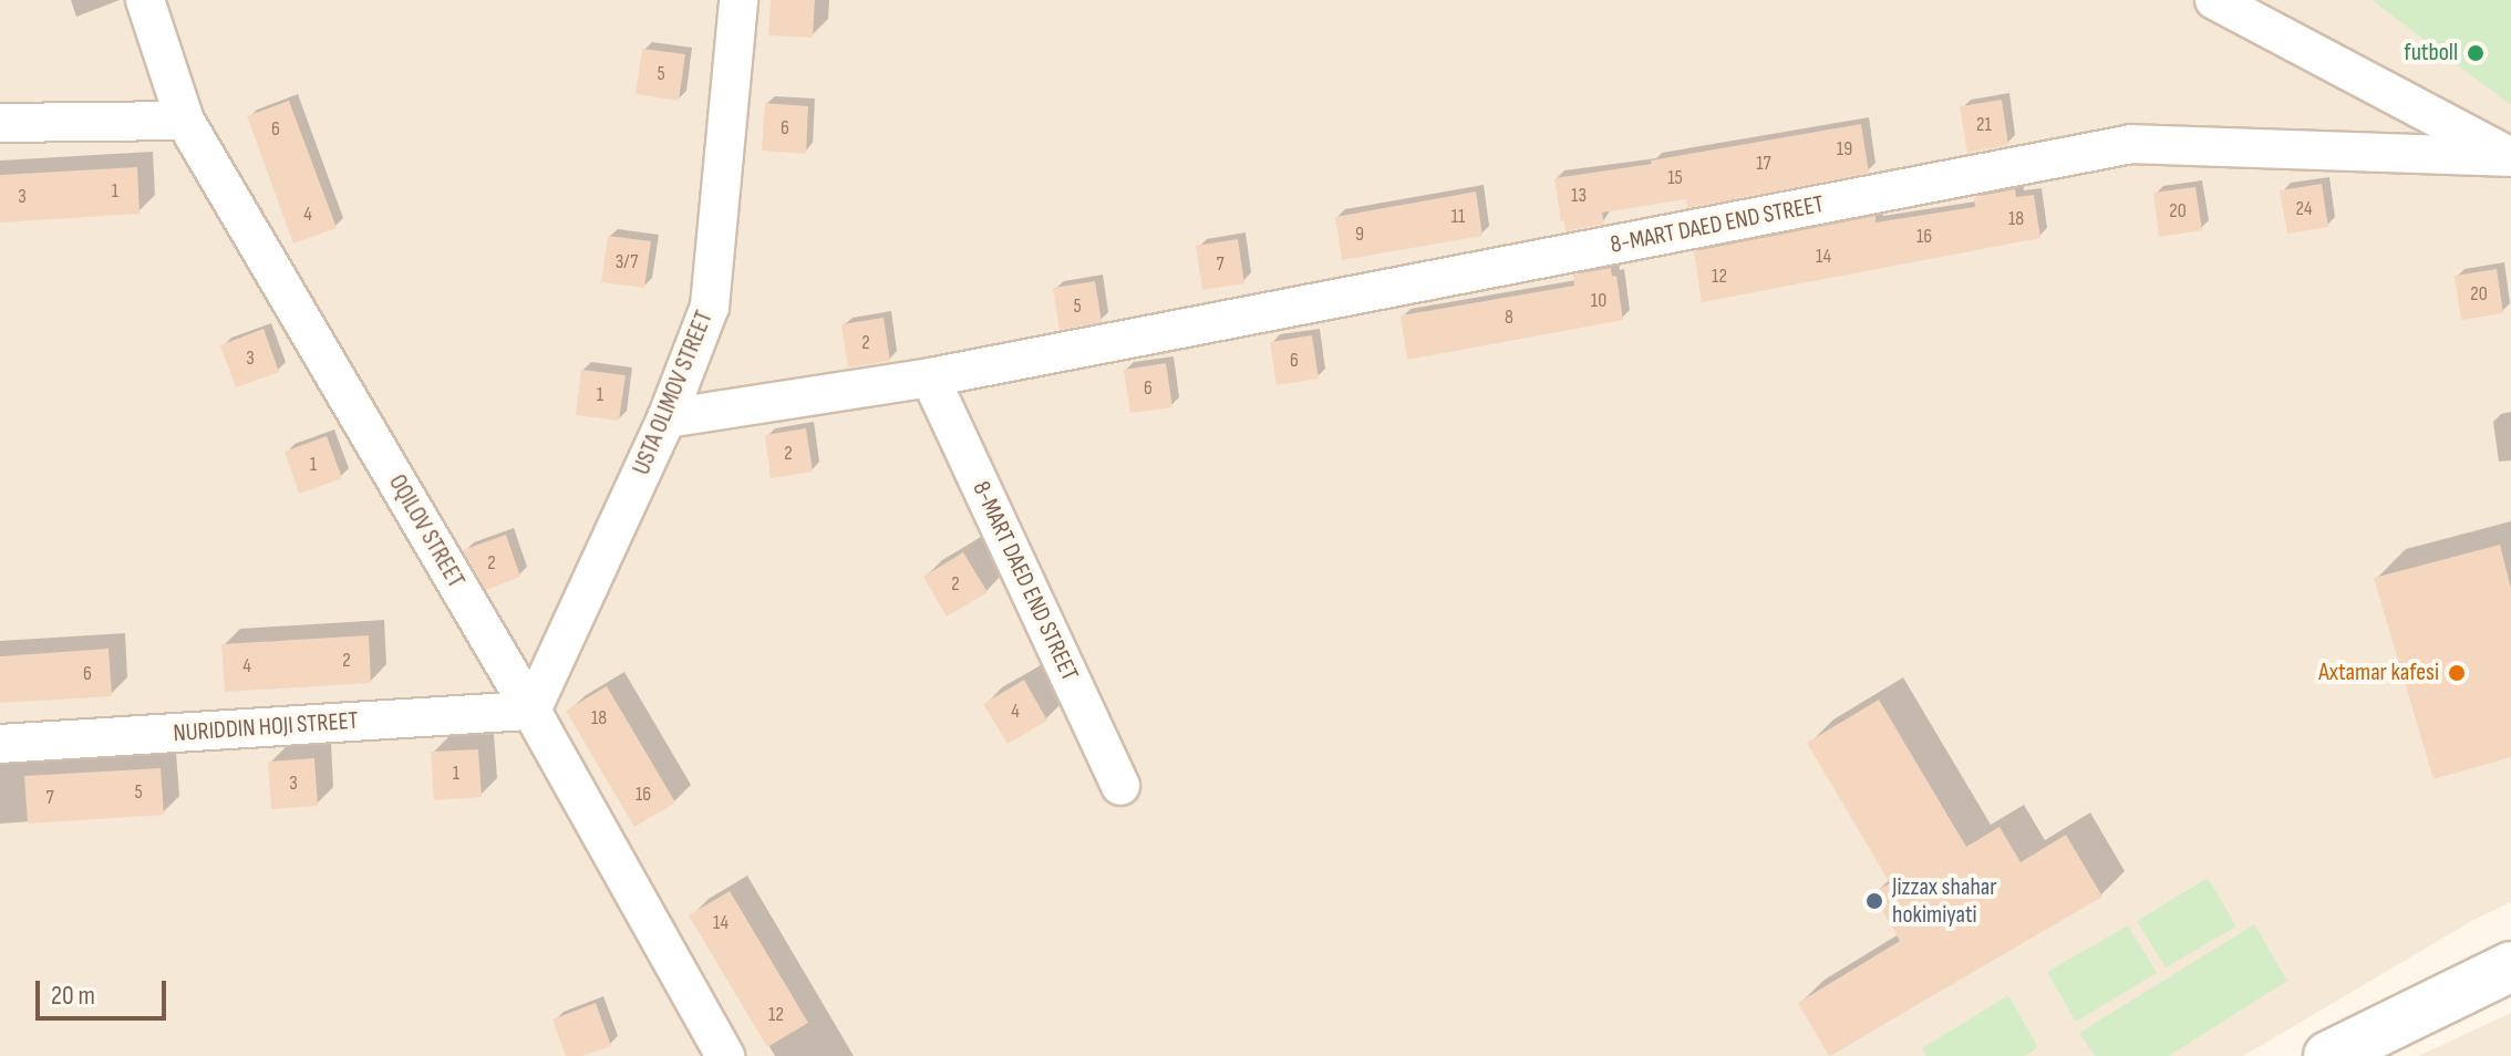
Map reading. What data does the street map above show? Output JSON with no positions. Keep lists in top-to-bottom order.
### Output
{
  "streets": {
    "street": [
      "8-MART DAED END STREET",
      "USTA OLIMOV STREET",
      "OQILOV STREET",
      "NURIDDIN HOJI STREET"
    ]
  },
  "crossings": [
    ["8-MART DAED END STREET", "USTA OLIMOV STREET"],
    ["USTA OLIMOV STREET", "OQILOV STREET"],
    ["USTA OLIMOV STREET", "NURIDDIN HOJI STREET"],
    ["OQILOV STREET", "NURIDDIN HOJI STREET"]
  ],
  "places": ["futboll", "Axtamar kafesi", "Jizzax shahar hokimiyati"],
  "house_numbers": [
    "5",
    "21",
    "6",
    "6",
    "19",
    "17",
    "15",
    "1",
    "13",
    "3",
    "24",
    "20",
    "4",
    "11",
    "18",
    "9",
    "16",
    "14",
    "3/7",
    "7",
    "12",
    "20",
    "10",
    "5",
    "8",
    "2",
    "3",
    "6",
    "6",
    "1",
    "2",
    "1",
    "2",
    "2",
    "2",
    "4",
    "6",
    "4",
    "18",
    "1",
    "3",
    "5",
    "16",
    "7",
    "14",
    "12"
  ],
  "scale_bar": "20 m"
}
